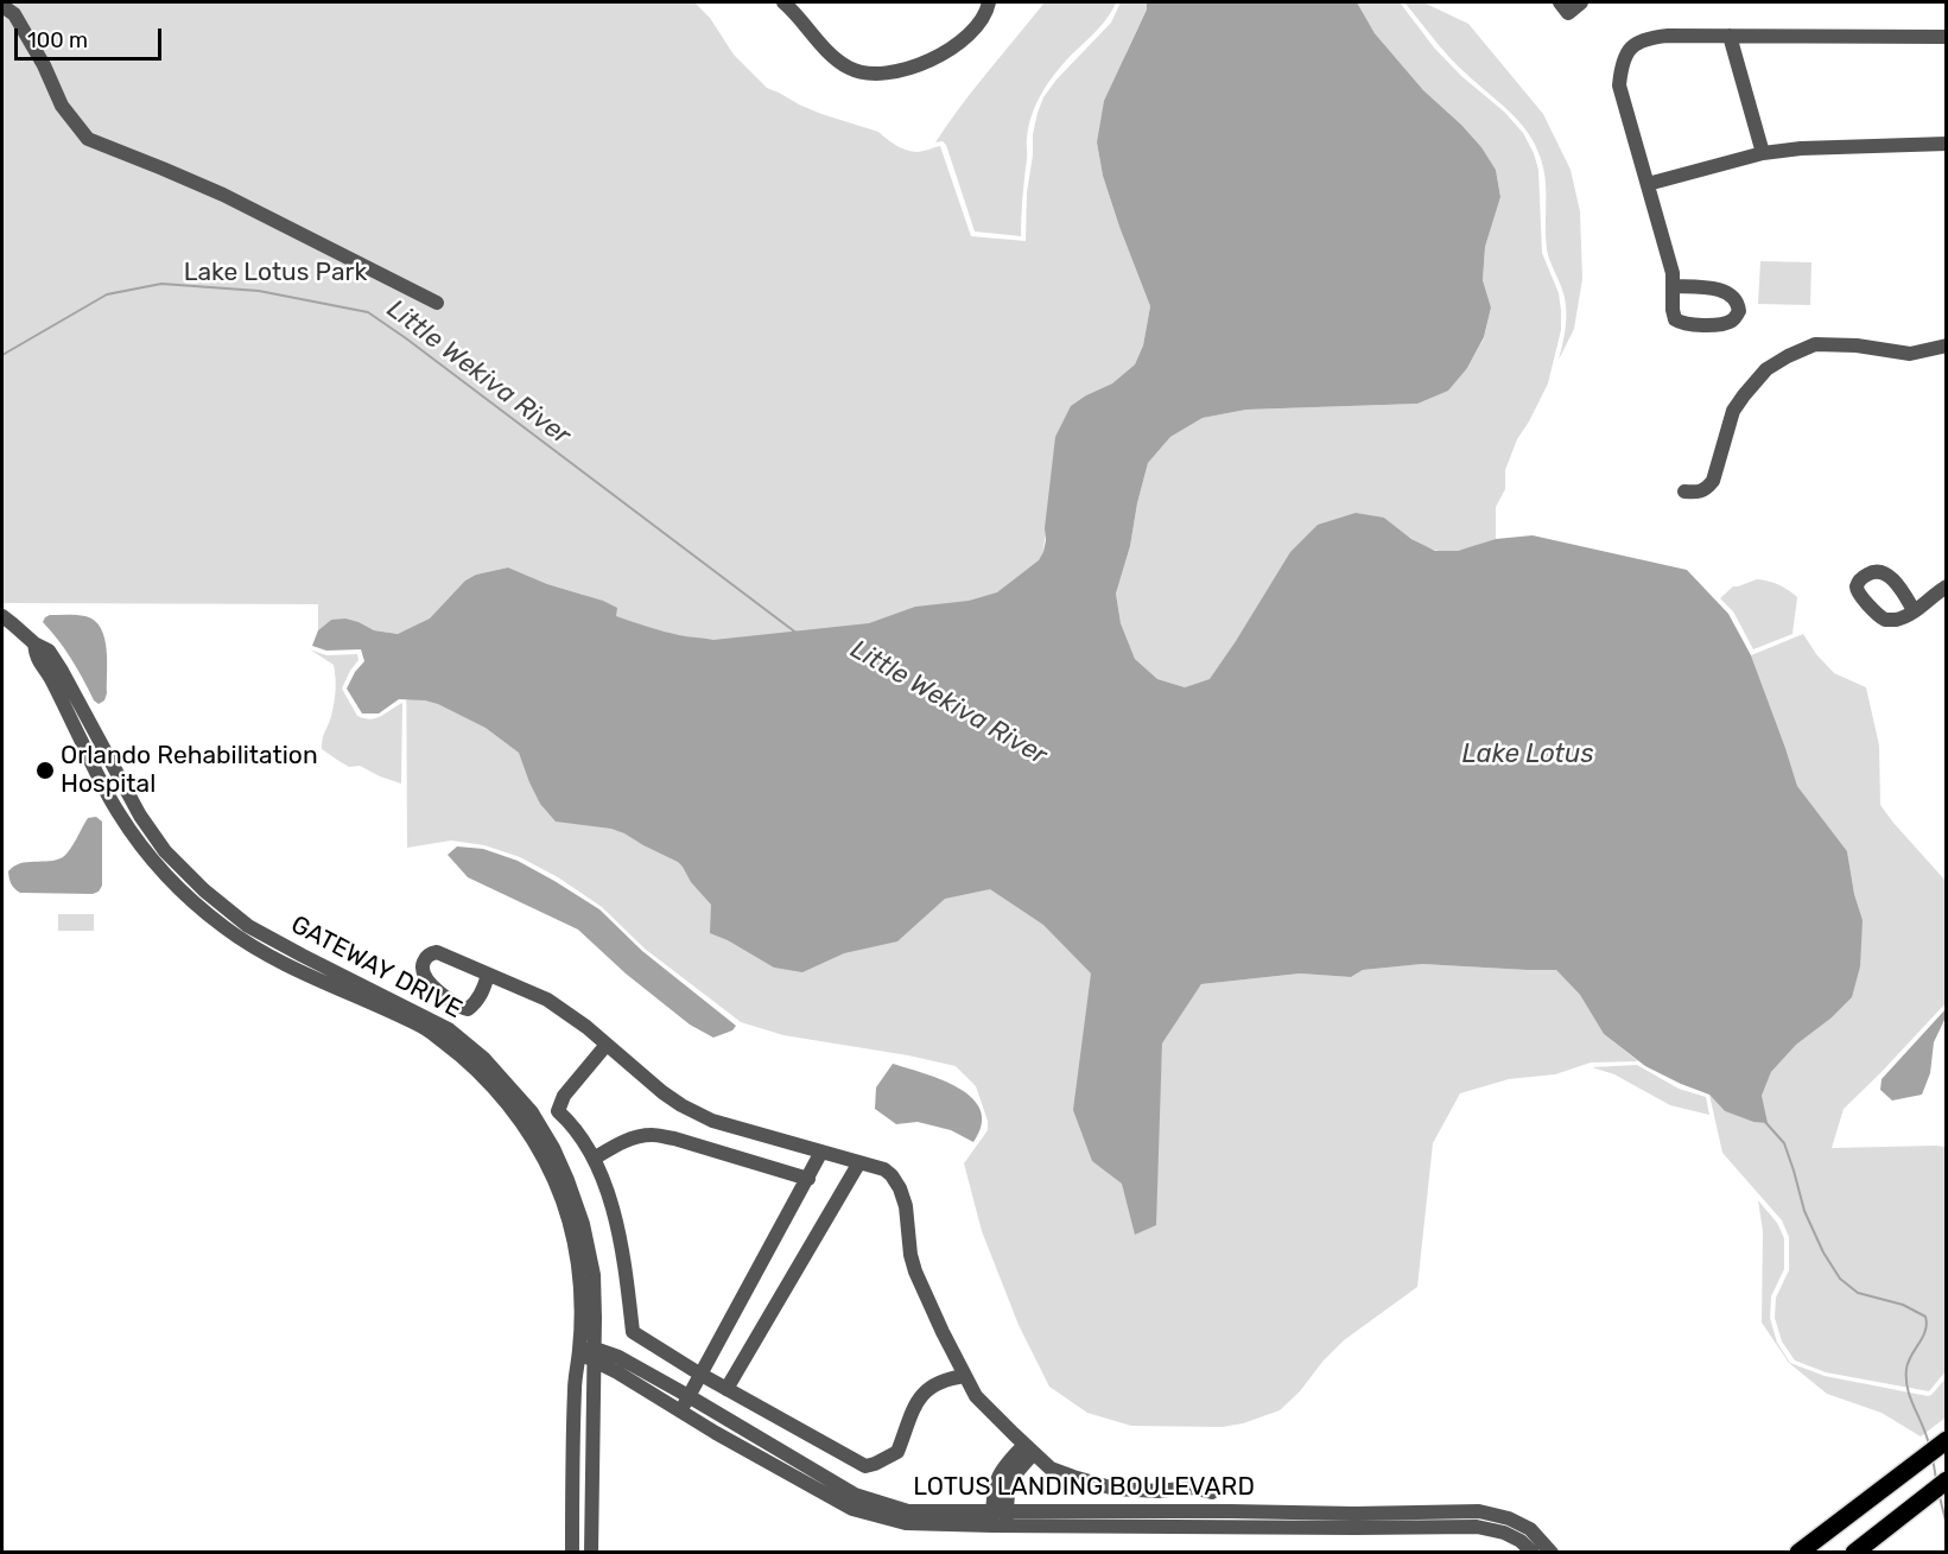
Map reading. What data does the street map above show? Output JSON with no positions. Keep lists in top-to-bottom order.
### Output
{
  "streets": {
    "street": ["GATEWAY DRIVE", "LOTUS LANDING BOULEVARD"]
  },
  "crossings": [
    ["GATEWAY DRIVE", "LOTUS LANDING BOULEVARD"]
  ],
  "water": ["Little Wekiva River", "Lake Lotus"],
  "parks": ["Lake Lotus Park"],
  "places": ["Orlando Rehabilitation Hospital"],
  "scale_bar": "100 m"
}
